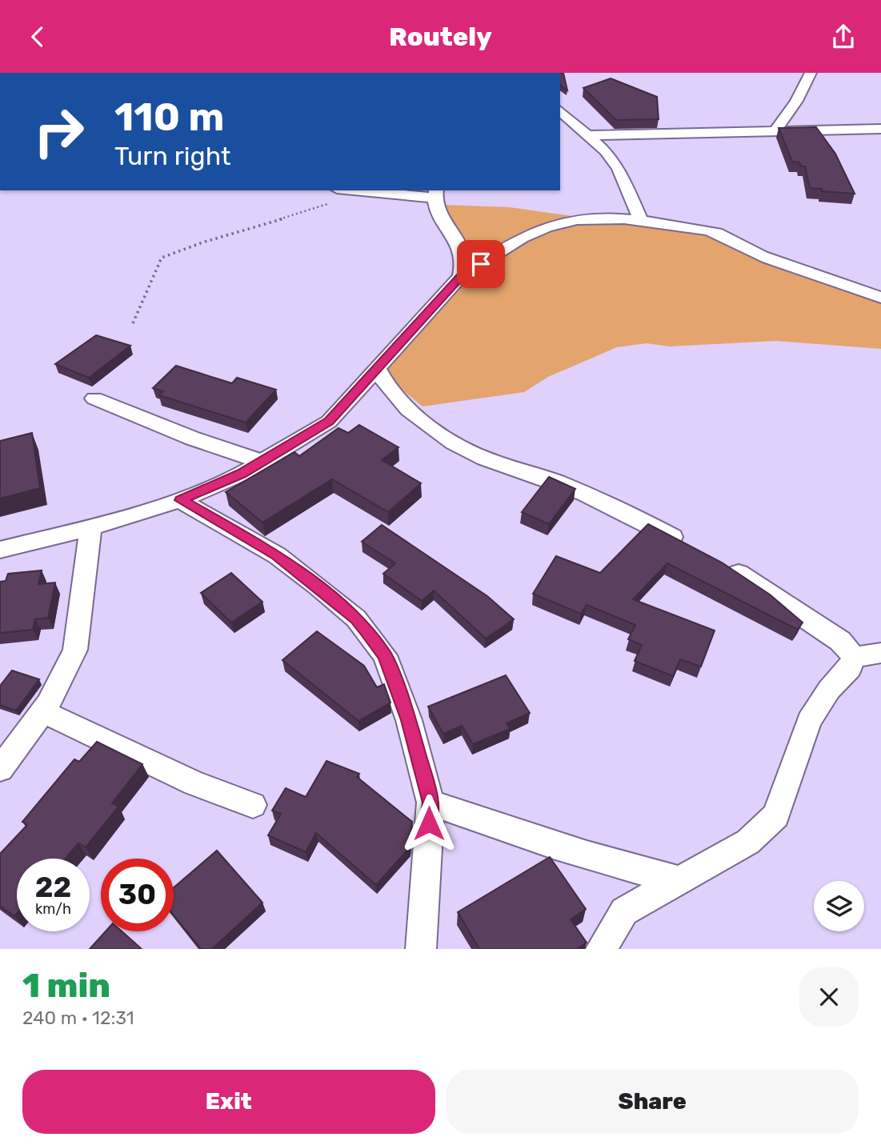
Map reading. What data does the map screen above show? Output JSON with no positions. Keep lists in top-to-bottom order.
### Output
{
  "page": {
    "header": "Routely",
    "turn": ["110 m", "Turn right"],
    "speed": "22 km/h",
    "limit": "30",
    "heading": ["1 min", "240 m · 12:31"],
    "buttons": ["Exit", "Share"]
  }
}
